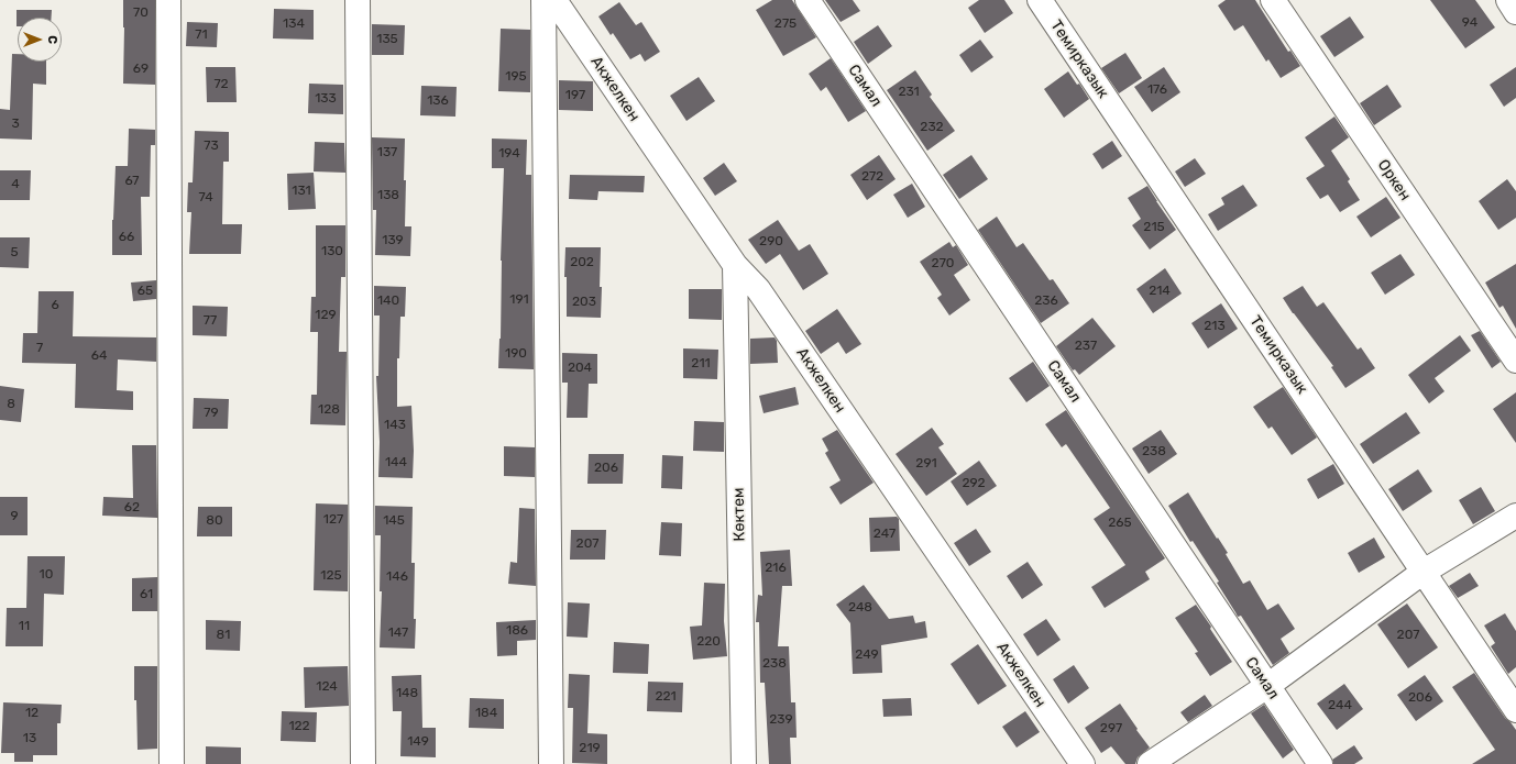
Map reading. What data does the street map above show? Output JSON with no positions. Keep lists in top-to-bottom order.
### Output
{
  "streets": {
    "street": [
      "Темирказык",
      "Самал",
      "Акжелкен",
      "Оркен",
      "Көктем"
    ]
  },
  "crossings": [
    ["Акжелкен", "Көктем"]
  ],
  "house_numbers": [
    "70",
    "94",
    "134",
    "275",
    "71",
    "135",
    "69",
    "195",
    "72",
    "176",
    "231",
    "197",
    "133",
    "136",
    "3",
    "232",
    "73",
    "137",
    "194",
    "272",
    "67",
    "4",
    "131",
    "138",
    "74",
    "215",
    "66",
    "139",
    "290",
    "130",
    "5",
    "202",
    "270",
    "65",
    "214",
    "191",
    "140",
    "236",
    "203",
    "6",
    "129",
    "77",
    "213",
    "237",
    "7",
    "190",
    "64",
    "211",
    "204",
    "8",
    "128",
    "79",
    "143",
    "238",
    "144",
    "291",
    "206",
    "292",
    "62",
    "9",
    "127",
    "80",
    "145",
    "265",
    "247",
    "207",
    "216",
    "10",
    "125",
    "146",
    "61",
    "248",
    "11",
    "186",
    "147",
    "81",
    "207",
    "220",
    "249",
    "238",
    "124",
    "148",
    "221",
    "206",
    "244",
    "12",
    "184",
    "239",
    "122",
    "297",
    "13",
    "149",
    "219"
  ],
  "north": "right"
}
